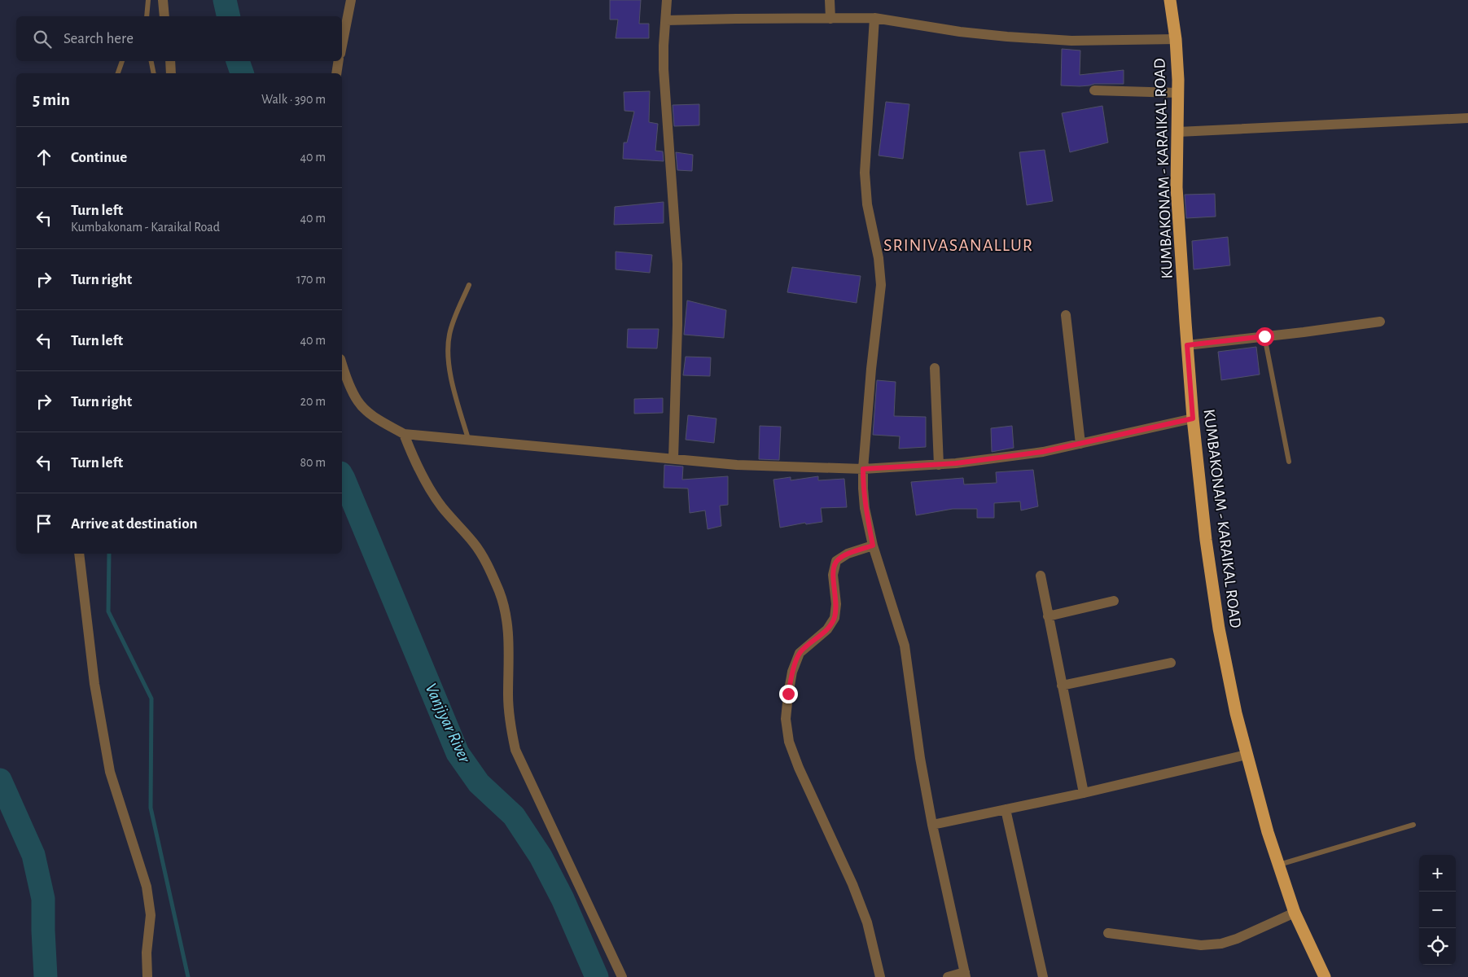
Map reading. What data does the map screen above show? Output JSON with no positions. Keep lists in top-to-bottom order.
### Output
{
  "streets": {
    "main road": ["KUMBAKONAM - KARAIKAL ROAD"]
  },
  "districts": ["SRINIVASANALLUR"],
  "water": ["Vanjiyar River"],
  "page": {
    "search": "Search here",
    "heading": ["5 min", "Walk · 390 m"],
    "list": [
      ["Continue", "40 m"],
      ["Turn left", "Kumbakonam - Karaikal Road", "40 m"],
      ["Turn right", "170 m"],
      ["Turn left", "40 m"],
      ["Turn right", "20 m"],
      ["Turn left", "80 m"],
      "Arrive at destination"
    ],
    "map_buttons": ["+", "−"]
  }
}
